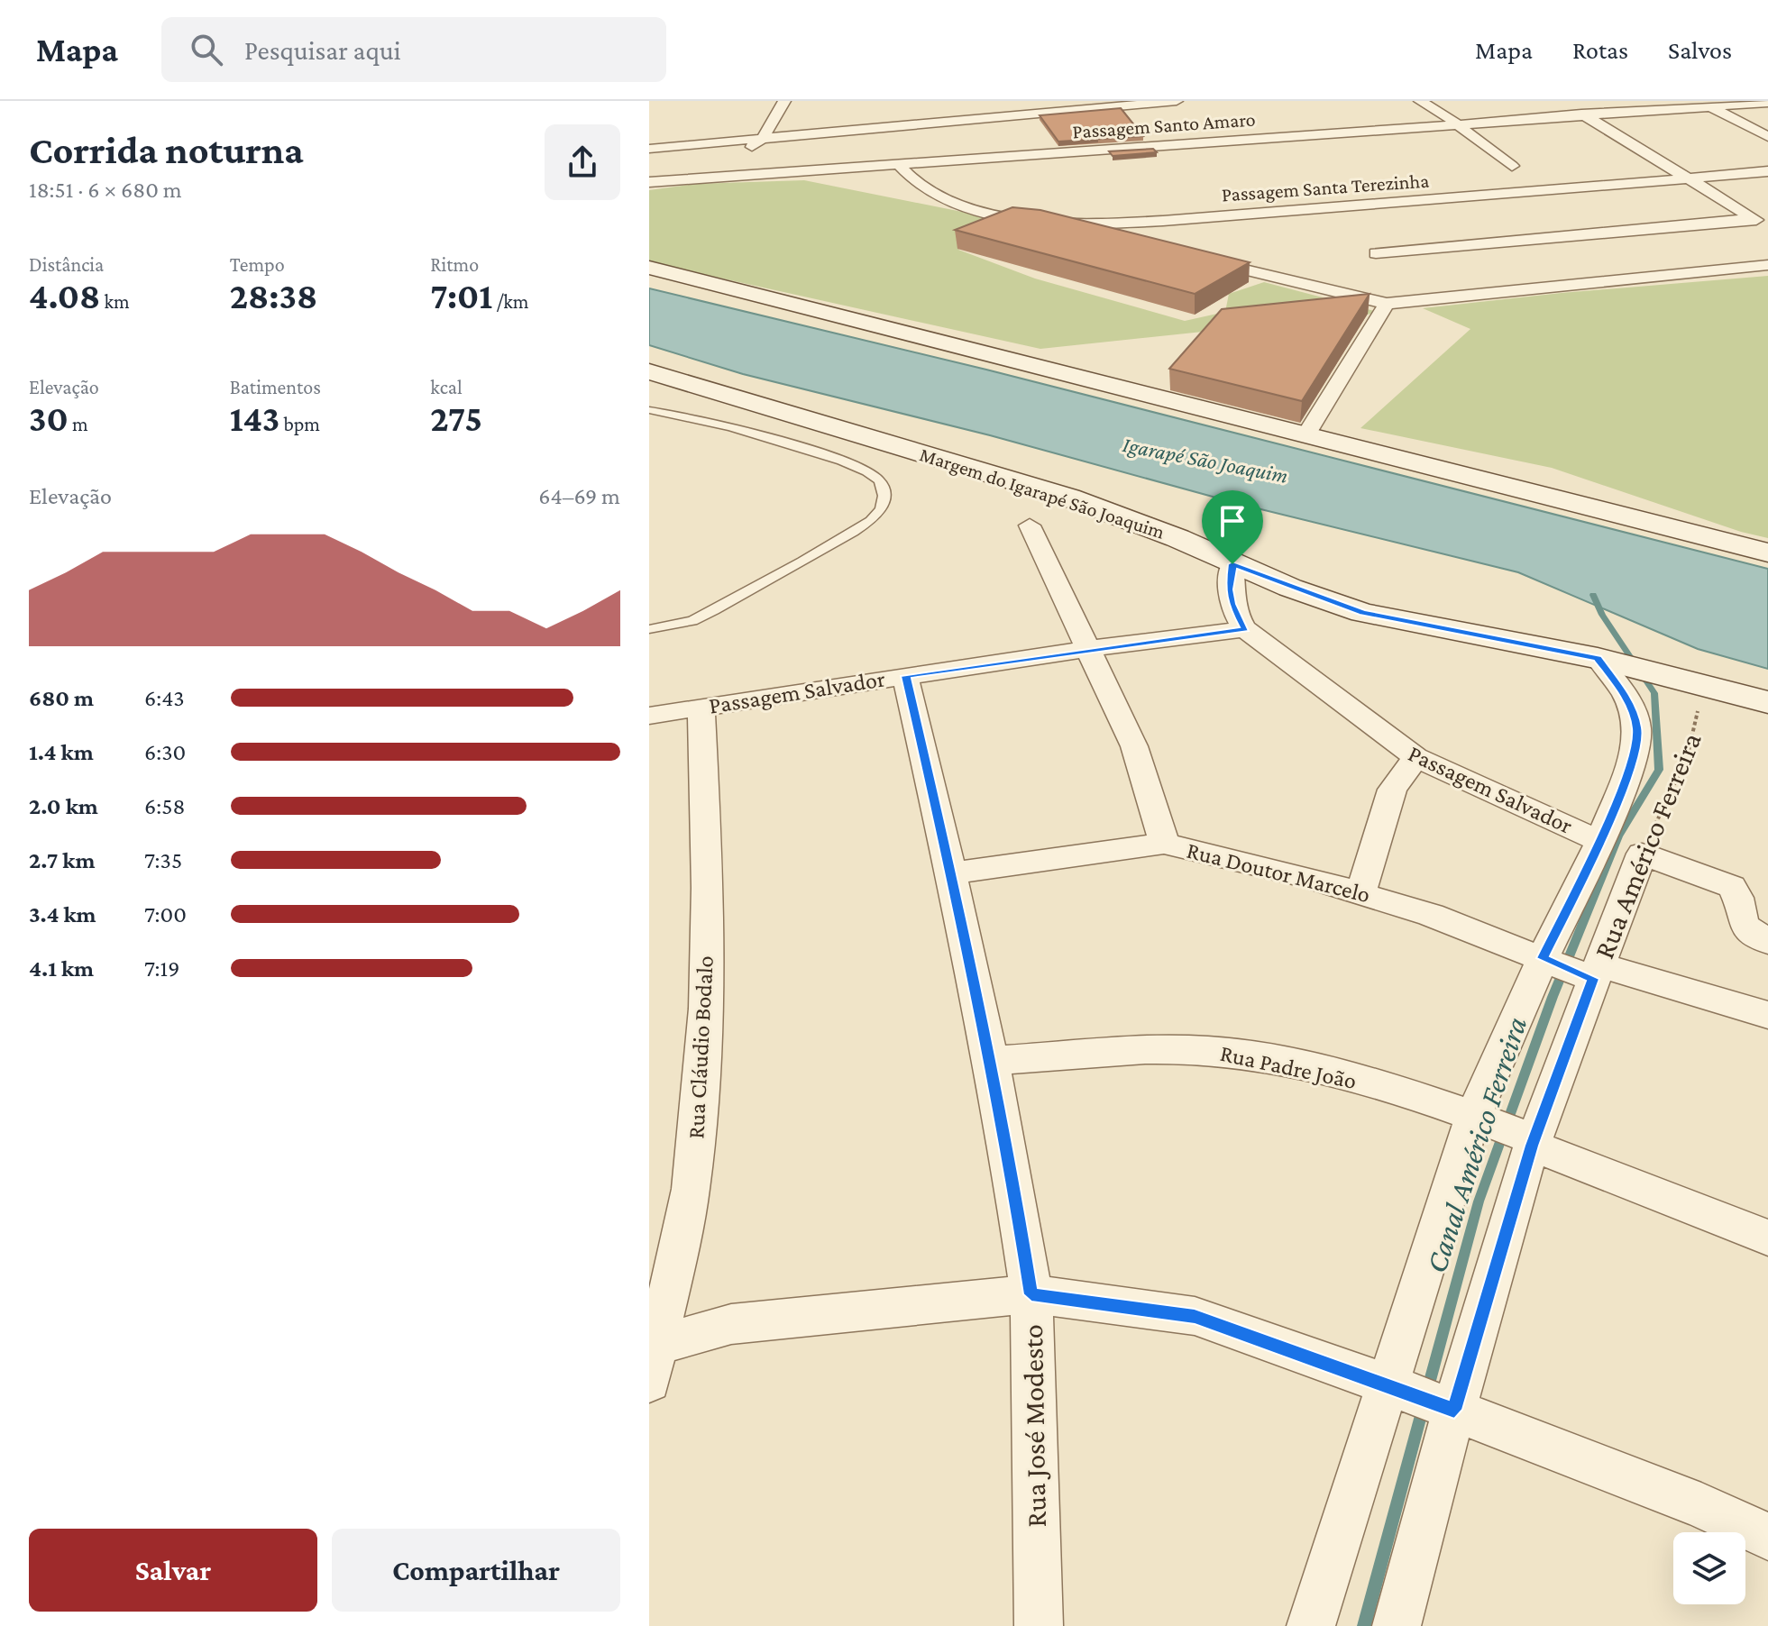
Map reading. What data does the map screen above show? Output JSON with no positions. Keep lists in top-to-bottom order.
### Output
{
  "streets": {
    "street": [
      "Passagem Santo Amaro",
      "Passagem Santa Terezinha",
      "Margem do Igarapé São Joaquim",
      "Passagem Salvador",
      "Rua Américo Ferreira",
      "Rua Doutor Marcelo",
      "Rua Cláudio Bodalo",
      "Rua Padre João",
      "Rua José Modesto"
    ]
  },
  "crossings": [
    ["Passagem Santo Amaro", "Passagem Santa Terezinha"],
    ["Margem do Igarapé São Joaquim", "Passagem Salvador"],
    ["Margem do Igarapé São Joaquim", "Rua Américo Ferreira"],
    ["Passagem Salvador", "Rua Cláudio Bodalo"],
    ["Passagem Salvador", "Rua José Modesto"],
    ["Rua Américo Ferreira", "Rua Doutor Marcelo"],
    ["Rua Américo Ferreira", "Rua Padre João"],
    ["Rua Doutor Marcelo", "Rua José Modesto"],
    ["Rua Padre João", "Rua José Modesto"]
  ],
  "water": ["Igarapé São Joaquim", "Canal Américo Ferreira"],
  "page": {
    "header": "Mapa",
    "search": "Pesquisar aqui",
    "nav": ["Mapa", "Rotas", "Salvos"],
    "heading": ["Corrida noturna", "18:51 · 6 × 680 m"],
    "stats": [
      ["Distância", "4.08 km"],
      ["Tempo", "28:38"],
      ["Ritmo", "7:01 /km"],
      ["Elevação", "30 m"],
      ["Batimentos", "143 bpm"],
      ["kcal", "275"]
    ],
    "chart": ["Elevação", "64–69 m"],
    "list": [
      {
        "name": "680 m",
        "note": "6:43"
      },
      {
        "name": "1.4 km",
        "note": "6:30"
      },
      {
        "name": "2.0 km",
        "note": "6:58"
      },
      {
        "name": "2.7 km",
        "note": "7:35"
      },
      {
        "name": "3.4 km",
        "note": "7:00"
      },
      {
        "name": "4.1 km",
        "note": "7:19"
      }
    ],
    "buttons": ["Salvar", "Compartilhar"]
  }
}
